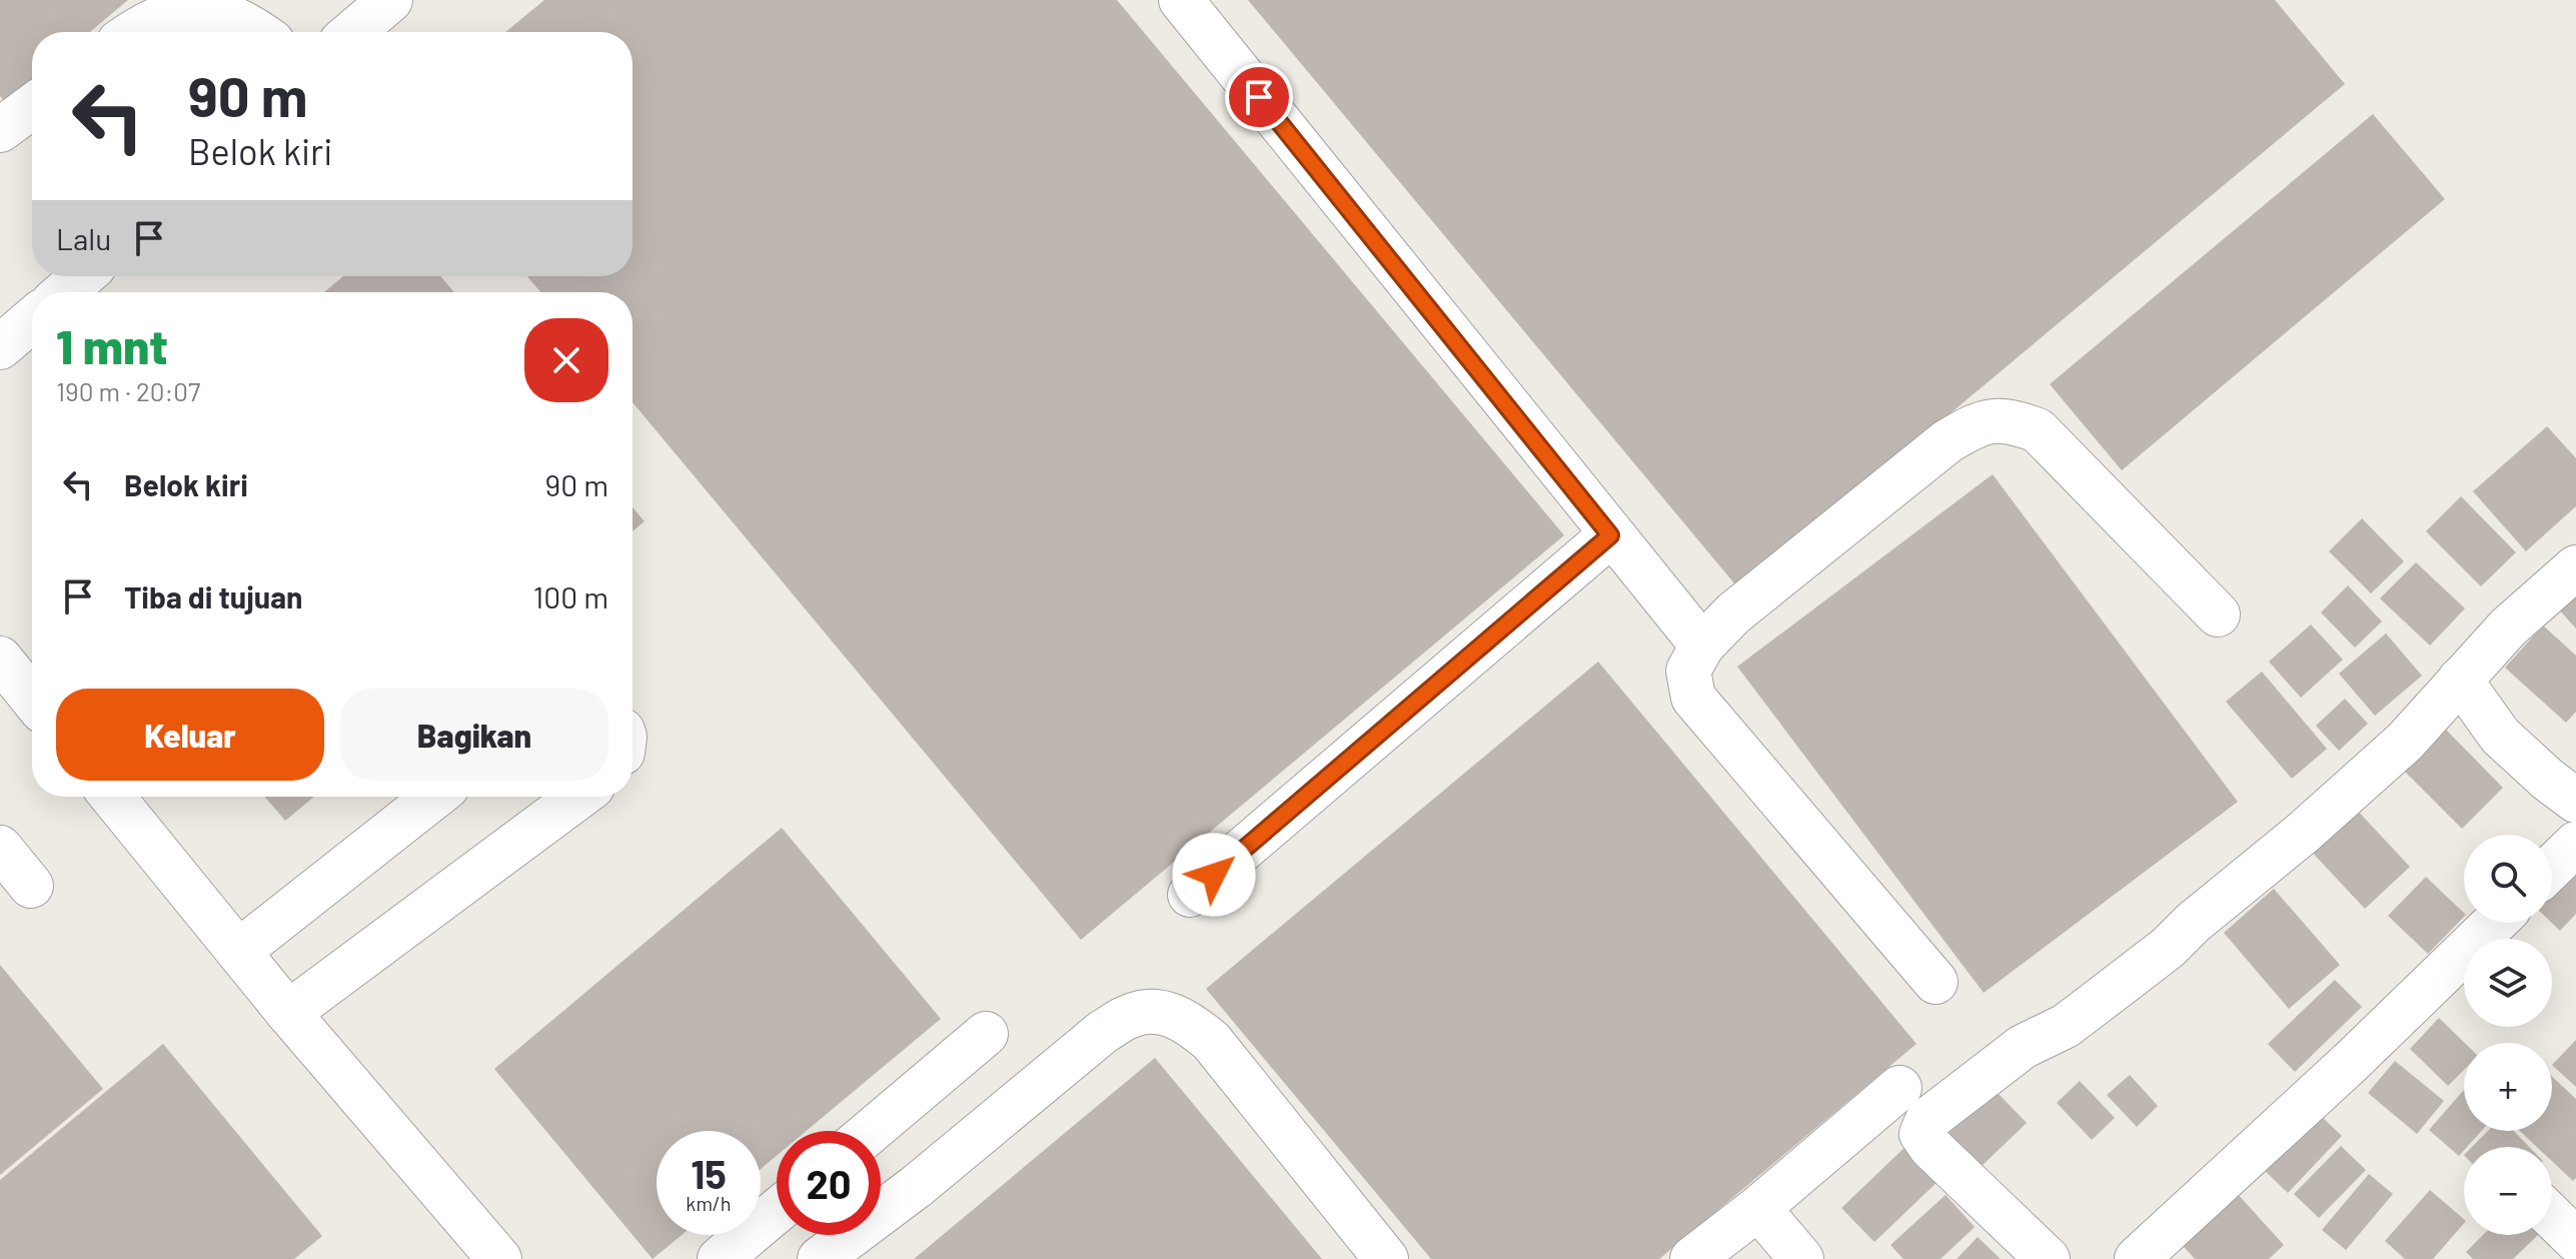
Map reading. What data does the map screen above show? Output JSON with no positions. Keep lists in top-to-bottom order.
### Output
{
  "page": {
    "turn": ["90 m", "Belok kiri"],
    "then": "Lalu",
    "heading": ["1 mnt", "190 m · 20:07"],
    "list": [
      {
        "name": "Belok kiri",
        "value": "90 m"
      },
      {
        "name": "Tiba di tujuan",
        "value": "100 m"
      }
    ],
    "buttons": ["Keluar", "Bagikan"],
    "map_buttons": ["+", "−"],
    "speed": "15 km/h",
    "limit": "20"
  }
}
